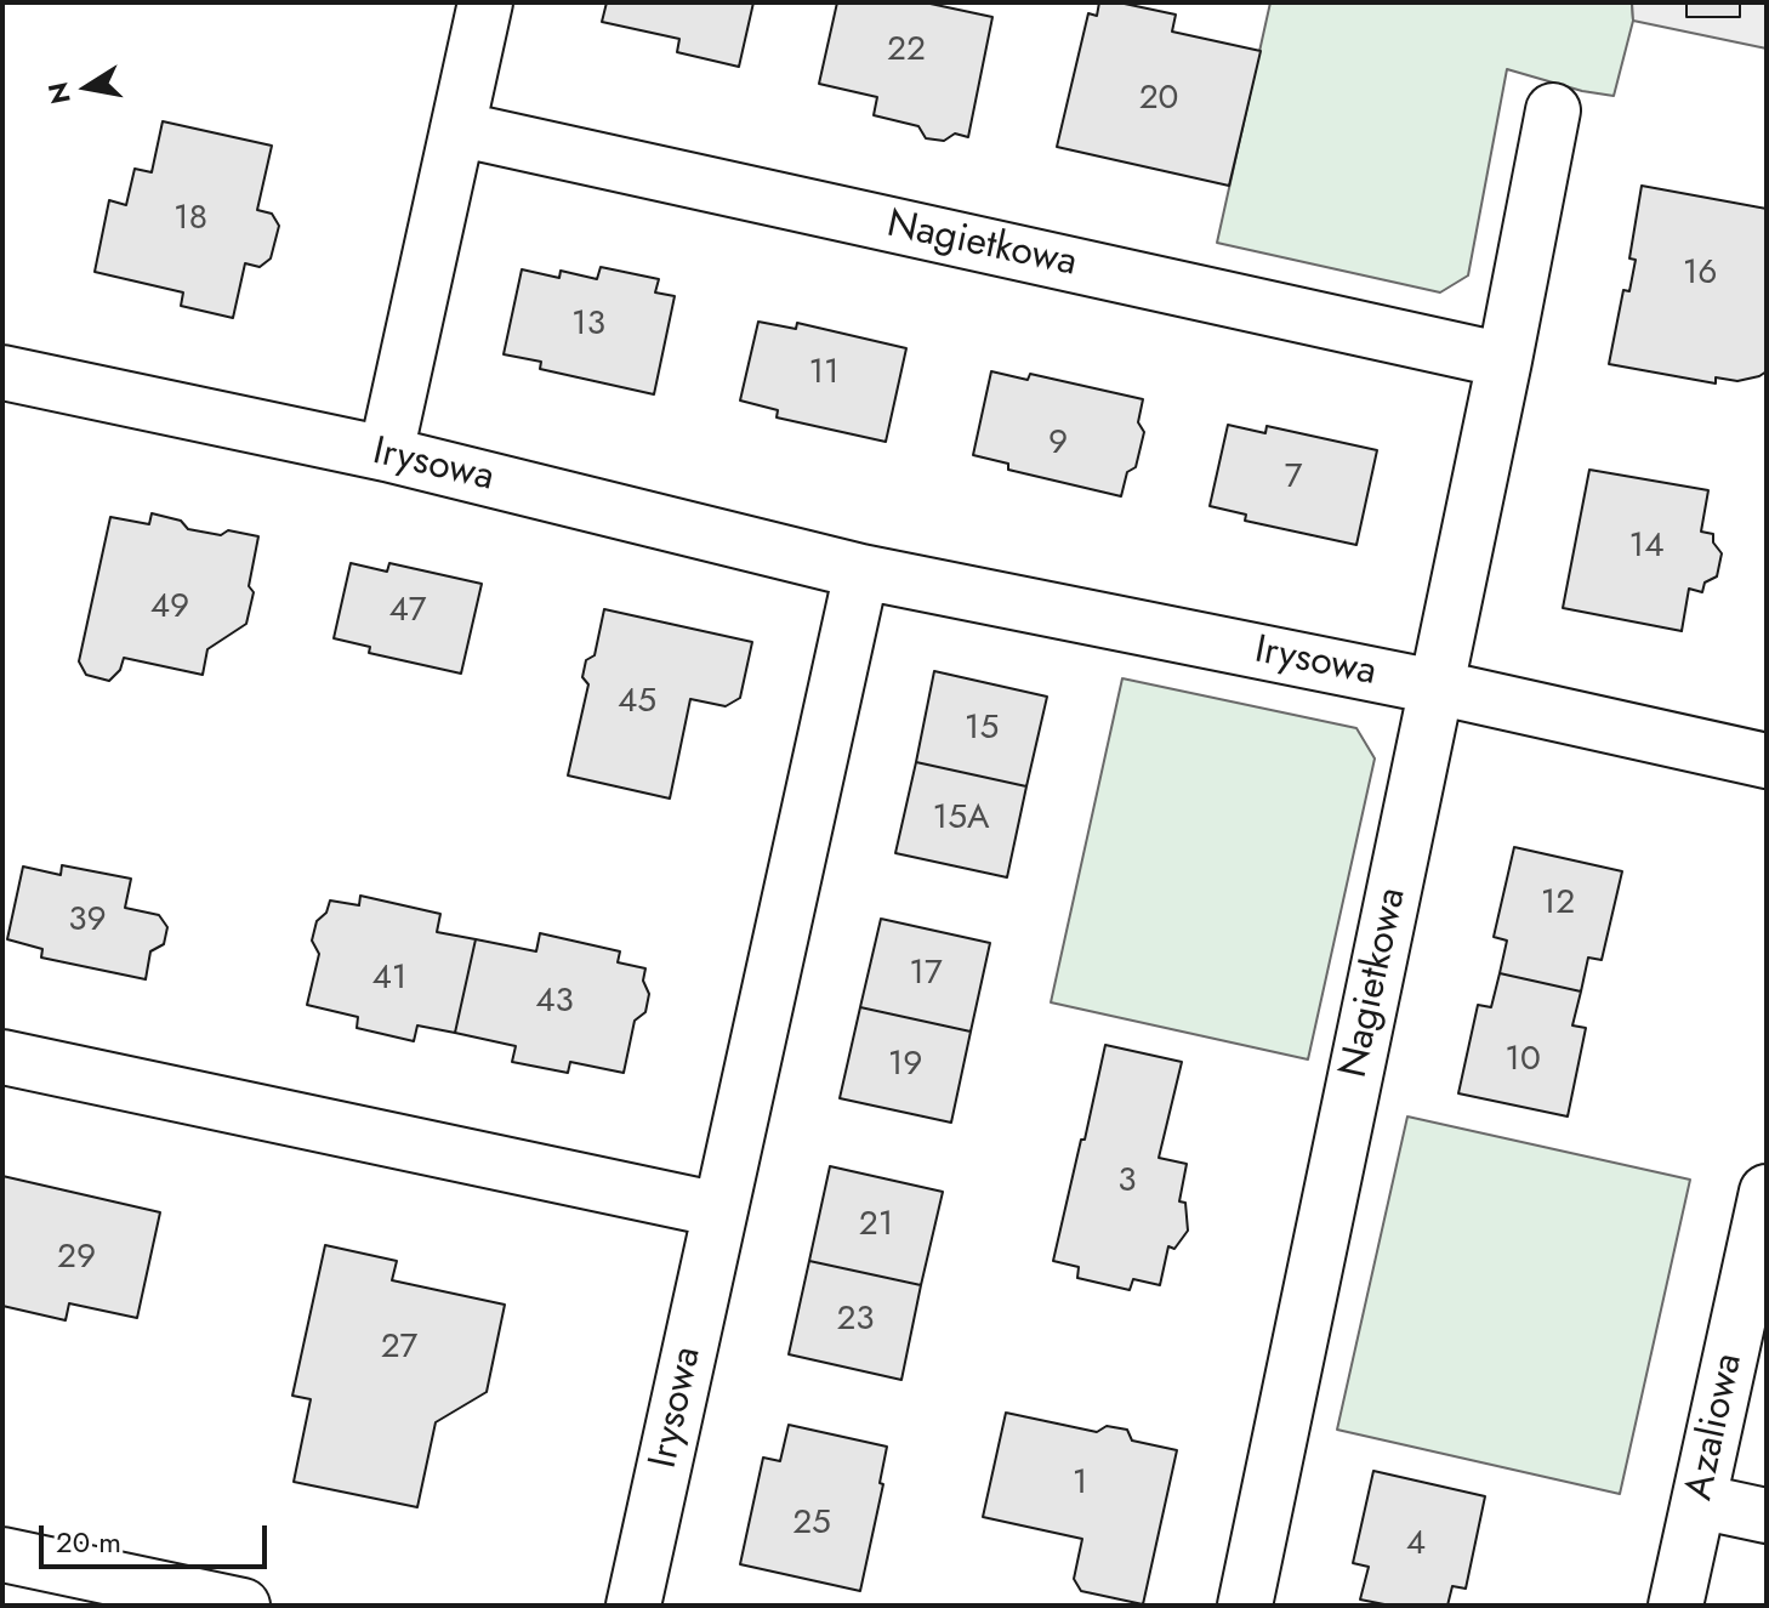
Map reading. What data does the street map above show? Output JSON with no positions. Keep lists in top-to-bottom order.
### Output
{
  "streets": {
    "street": ["Nagietkowa", "Irysowa", "Azaliowa"]
  },
  "crossings": [
    ["Nagietkowa", "Irysowa"]
  ],
  "house_numbers": [
    "22",
    "20",
    "18",
    "16",
    "13",
    "11",
    "9",
    "7",
    "14",
    "49",
    "47",
    "45",
    "15",
    "15A",
    "12",
    "39",
    "17",
    "41",
    "43",
    "10",
    "19",
    "3",
    "21",
    "29",
    "23",
    "27",
    "1",
    "25",
    "4"
  ],
  "scale_bar": "20 m",
  "north": "left"
}
